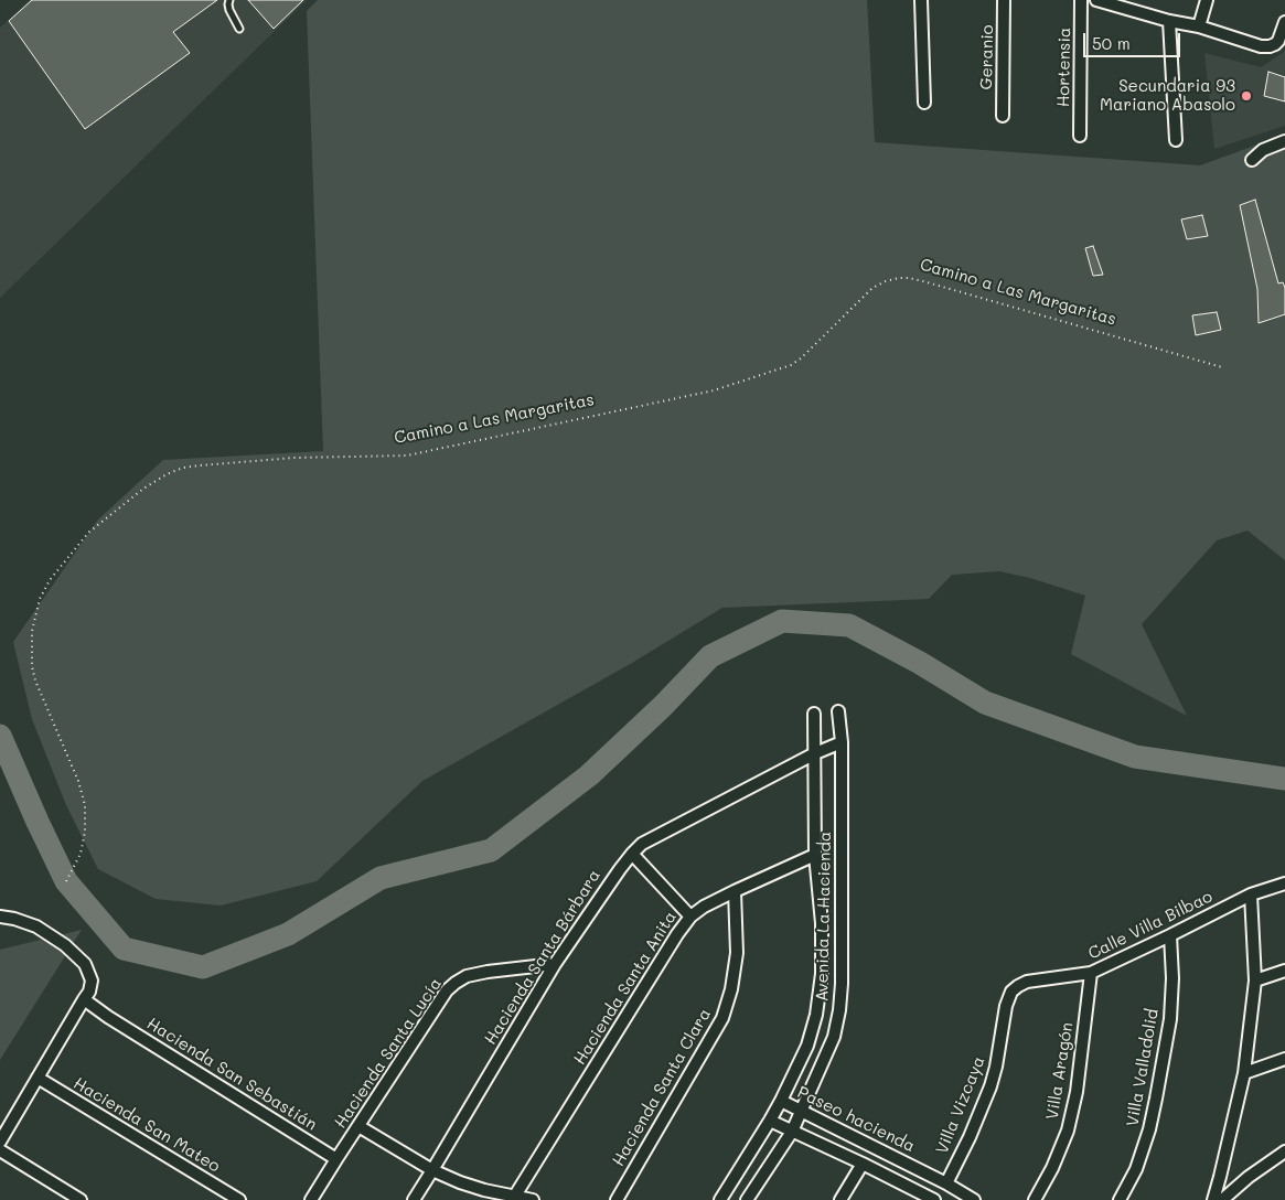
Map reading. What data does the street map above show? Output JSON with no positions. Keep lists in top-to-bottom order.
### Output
{
  "streets": {
    "street": [
      "Geranio",
      "Hortensia",
      "Avenida La Hacienda",
      "Calle Villa Bilbao",
      "Hacienda Santa Bárbara",
      "Hacienda Santa Anita",
      "Hacienda Santa Lucía",
      "Villa Valladolid",
      "Villa Aragón",
      "Hacienda San Sebastián",
      "Hacienda Santa Clara",
      "Villa Vizcaya",
      "Paseo hacienda",
      "Hacienda San Mateo"
    ],
    "path": ["Camino a Las Margaritas"]
  },
  "crossings": [
    ["Avenida La Hacienda", "Hacienda Santa Bárbara"],
    ["Avenida La Hacienda", "Hacienda Santa Anita"],
    ["Avenida La Hacienda", "Paseo hacienda"],
    ["Calle Villa Bilbao", "Villa Valladolid"],
    ["Calle Villa Bilbao", "Villa Aragón"],
    ["Calle Villa Bilbao", "Villa Vizcaya"],
    ["Hacienda Santa Bárbara", "Hacienda Santa Lucía"],
    ["Hacienda Santa Anita", "Hacienda Santa Clara"],
    ["Hacienda Santa Lucía", "Hacienda San Sebastián"],
    ["Villa Vizcaya", "Paseo hacienda"]
  ],
  "places": ["Secundaria 93 Mariano Abasolo"],
  "scale_bar": "50 m"
}
